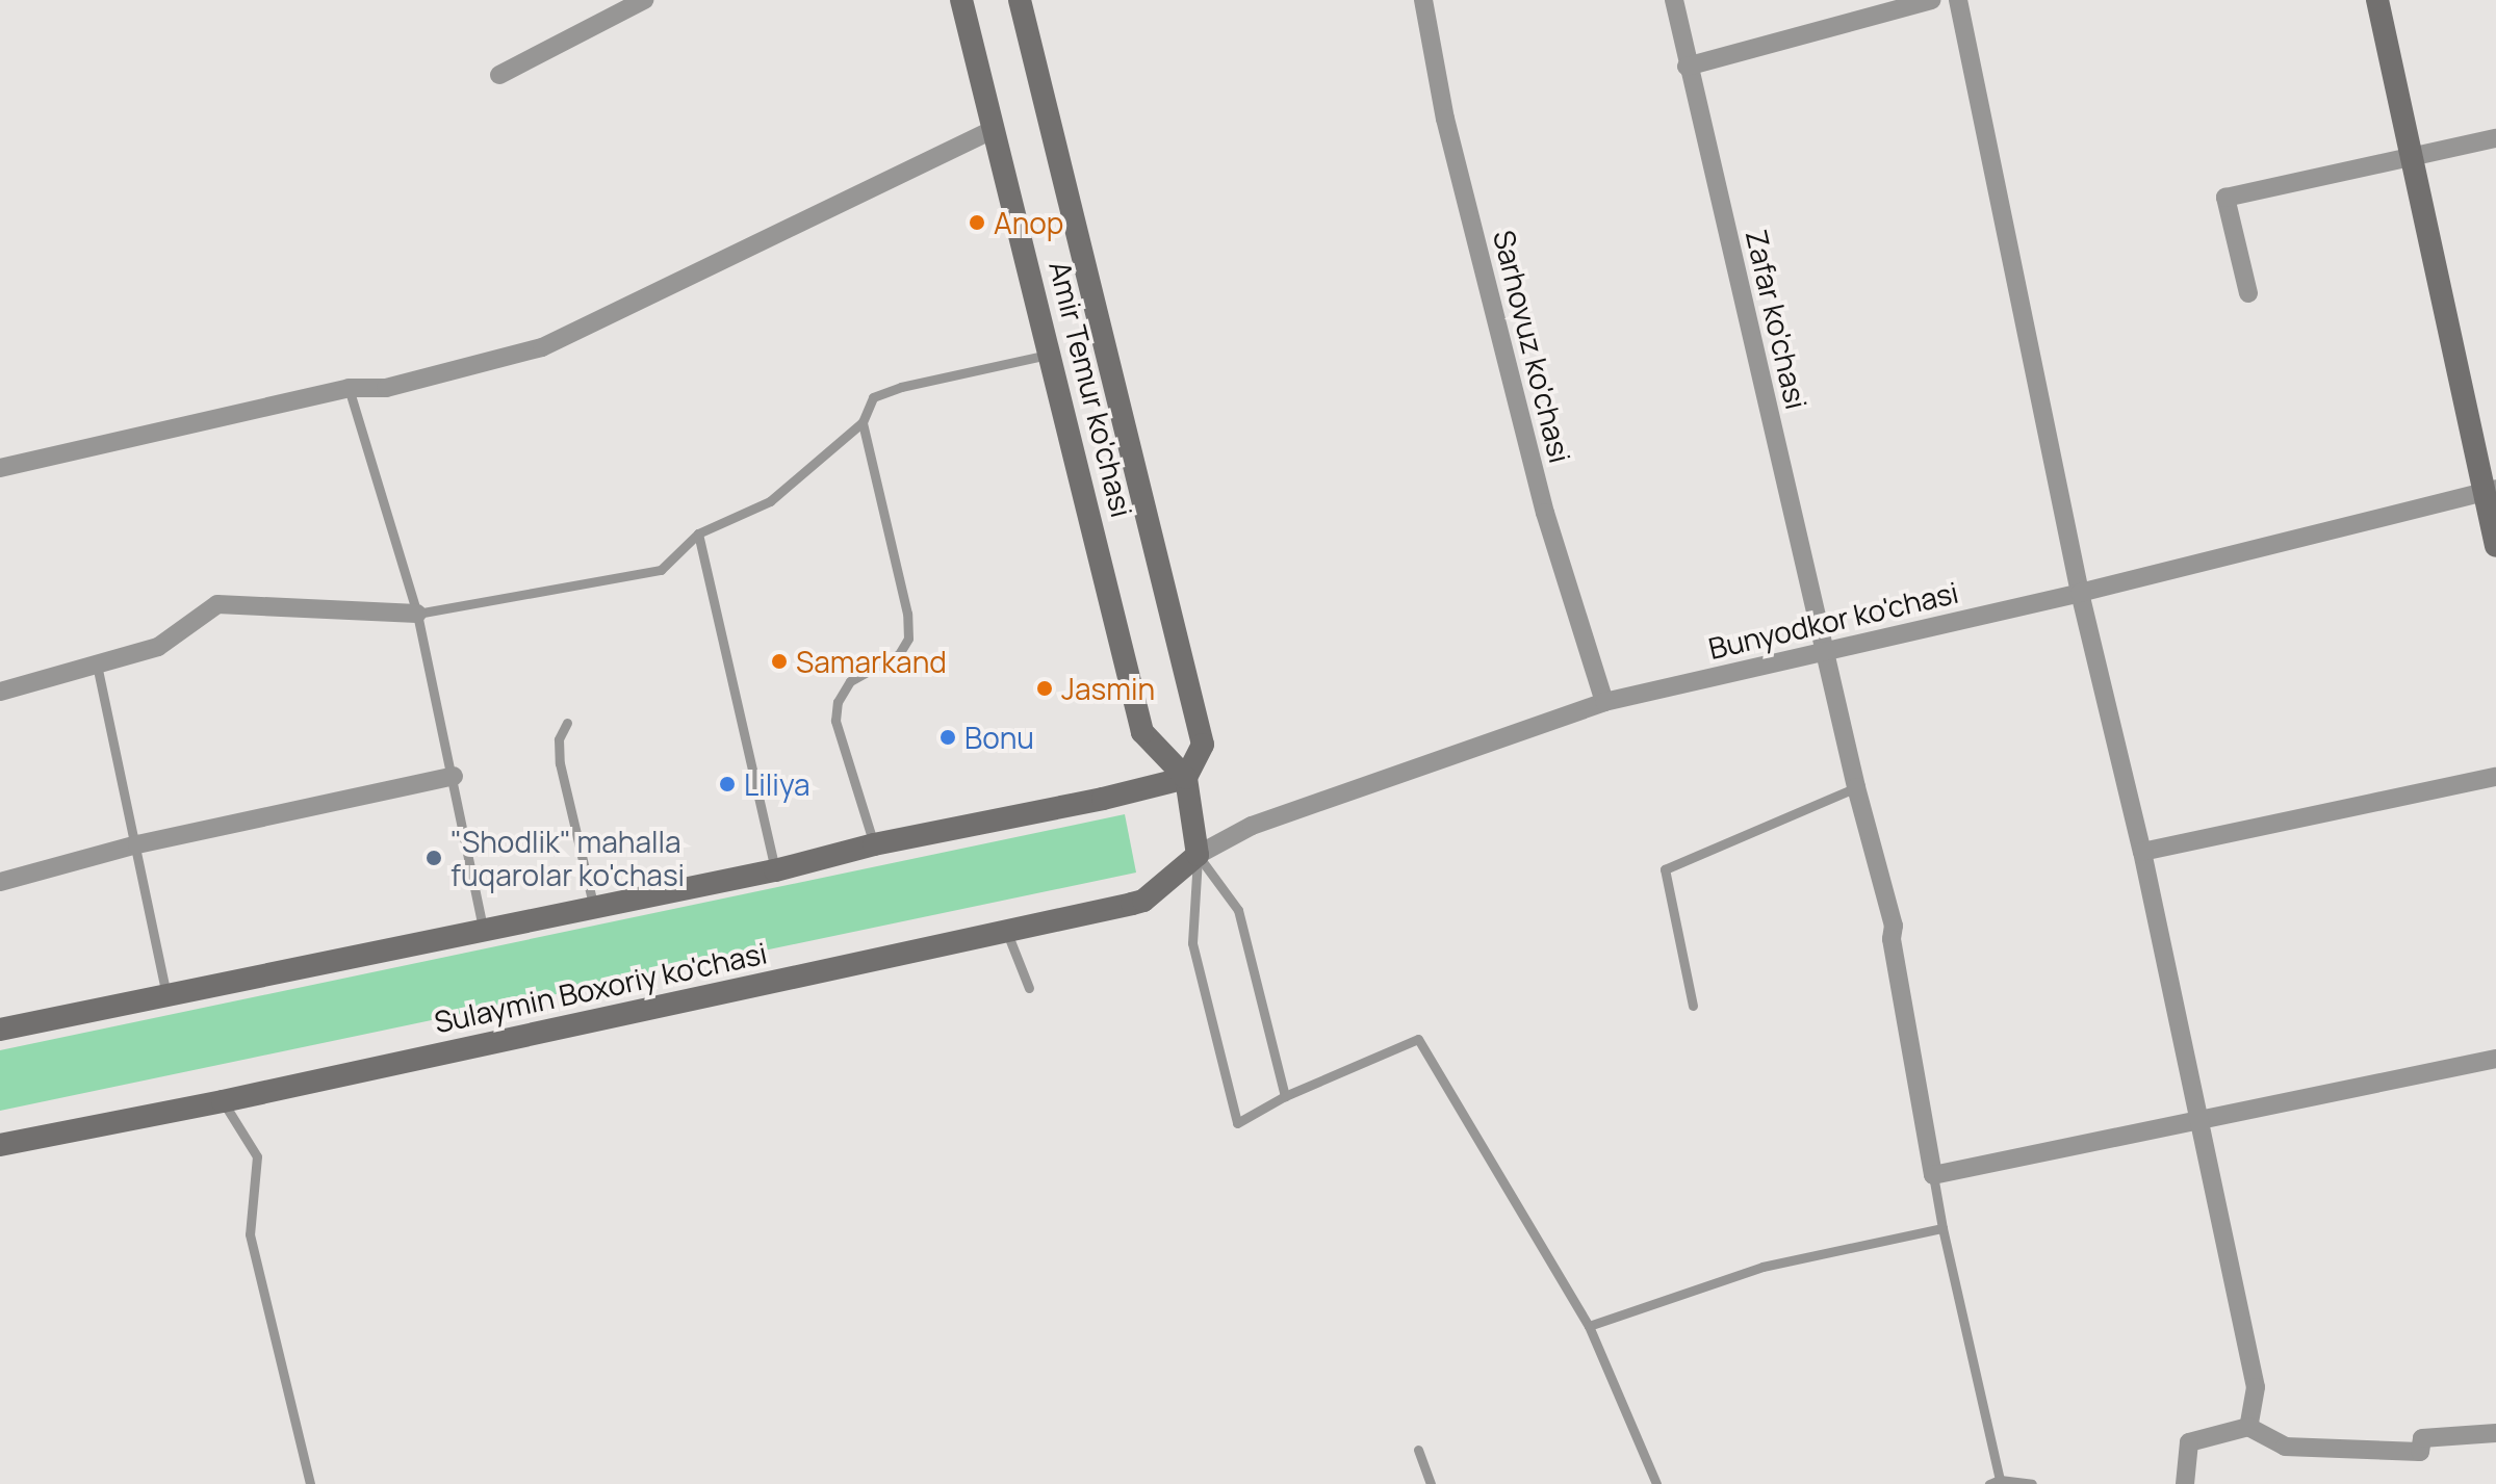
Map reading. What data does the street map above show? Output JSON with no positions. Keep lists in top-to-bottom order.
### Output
{
  "streets": {
    "main road": ["Amir Temur ko'chasi", "Sulaymin Boxoriy ko'chasi"],
    "street": ["Zafar ko'chasi", "Sarhovuz ko'chasi", "Bunyodkor ko'chasi"]
  },
  "crossings": [
    ["Zafar ko'chasi", "Bunyodkor ko'chasi"],
    ["Sarhovuz ko'chasi", "Bunyodkor ko'chasi"],
    ["Bunyodkor ko'chasi", "Sulaymin Boxoriy ko'chasi"]
  ],
  "places": [
    "Anop",
    "Samarkand",
    "Jasmin",
    "Bonu",
    "Liliya",
    "\"Shodlik\" mahalla fuqarolar ko'chasi"
  ]
}
